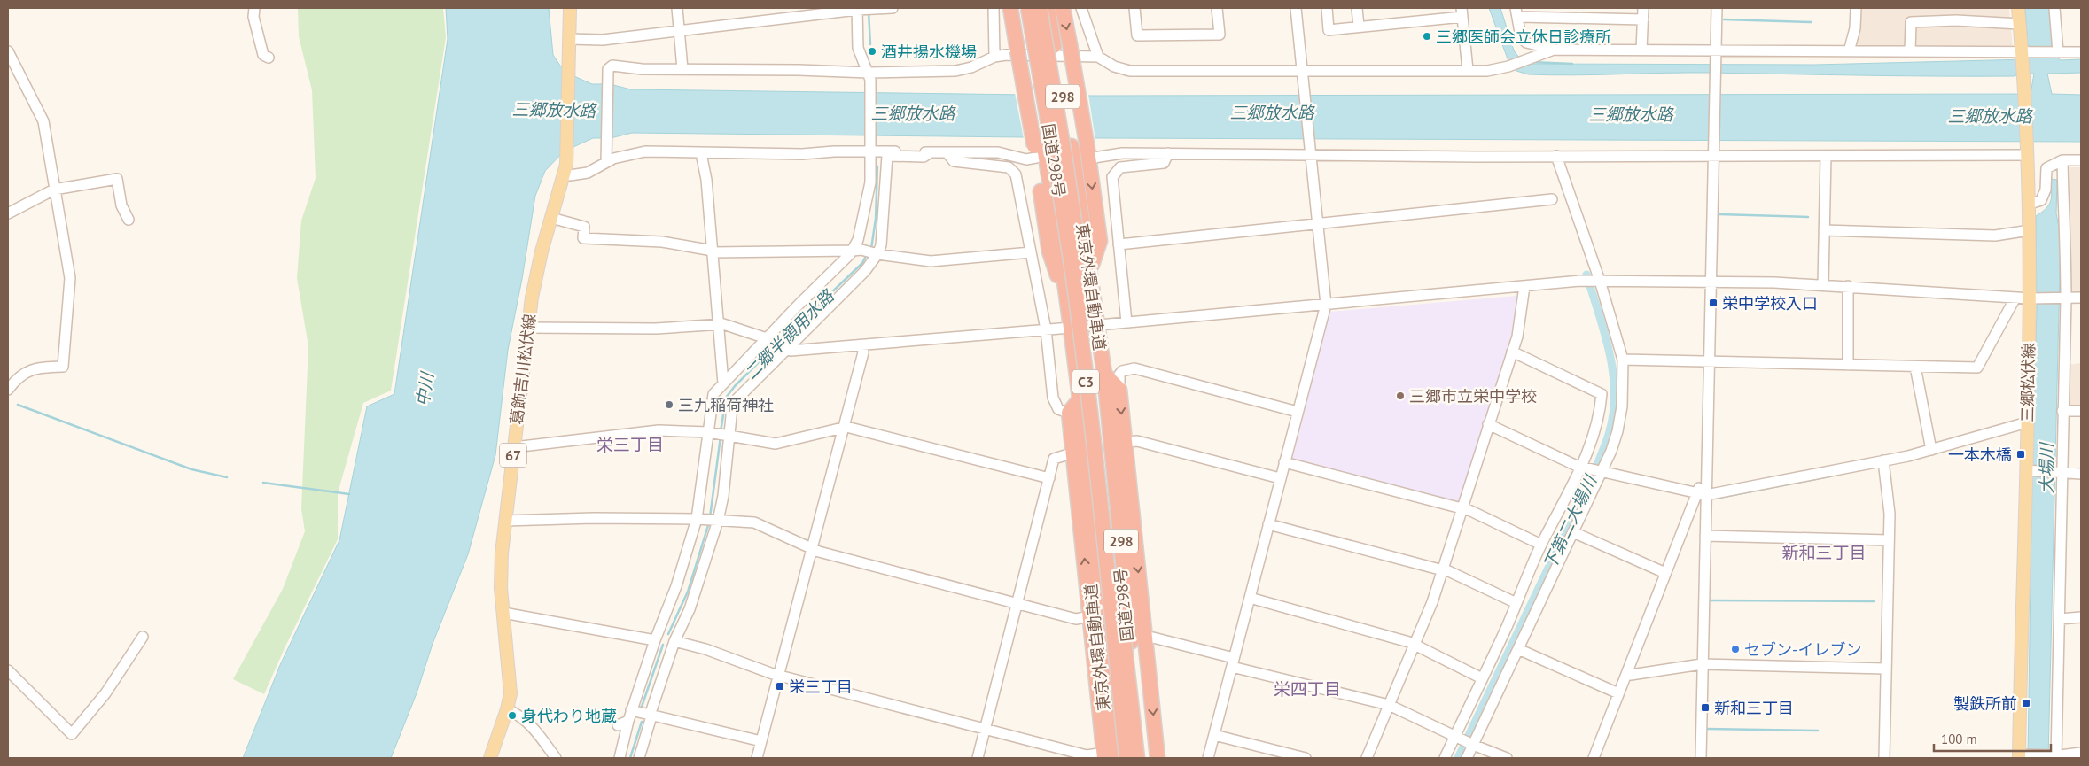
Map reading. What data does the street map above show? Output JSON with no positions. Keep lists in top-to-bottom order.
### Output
{
  "streets": {
    "highway": [
      "298",
      "国道298号",
      "東京外環自動車道",
      "C3"
    ],
    "main road": ["葛飾吉川松伏線", "三郷松伏線", "67"]
  },
  "districts": ["栄三丁目", "新和三丁目", "栄四丁目"],
  "water": [
    "三郷放水路",
    "二郷半領用水路",
    "中川",
    "大場川",
    "下第二大場川"
  ],
  "places": {
    "other": [
      "三郷医師会立休日診療所",
      "酒井揚水機場",
      "三郷市立栄中学校",
      "三九稲荷神社",
      "セブン-イレブン",
      "身代わり地蔵"
    ],
    "transit": [
      "栄中学校入口",
      "一本木橋",
      "栄三丁目",
      "製鉄所前",
      "新和三丁目"
    ]
  },
  "scale_bar": "100 m"
}
